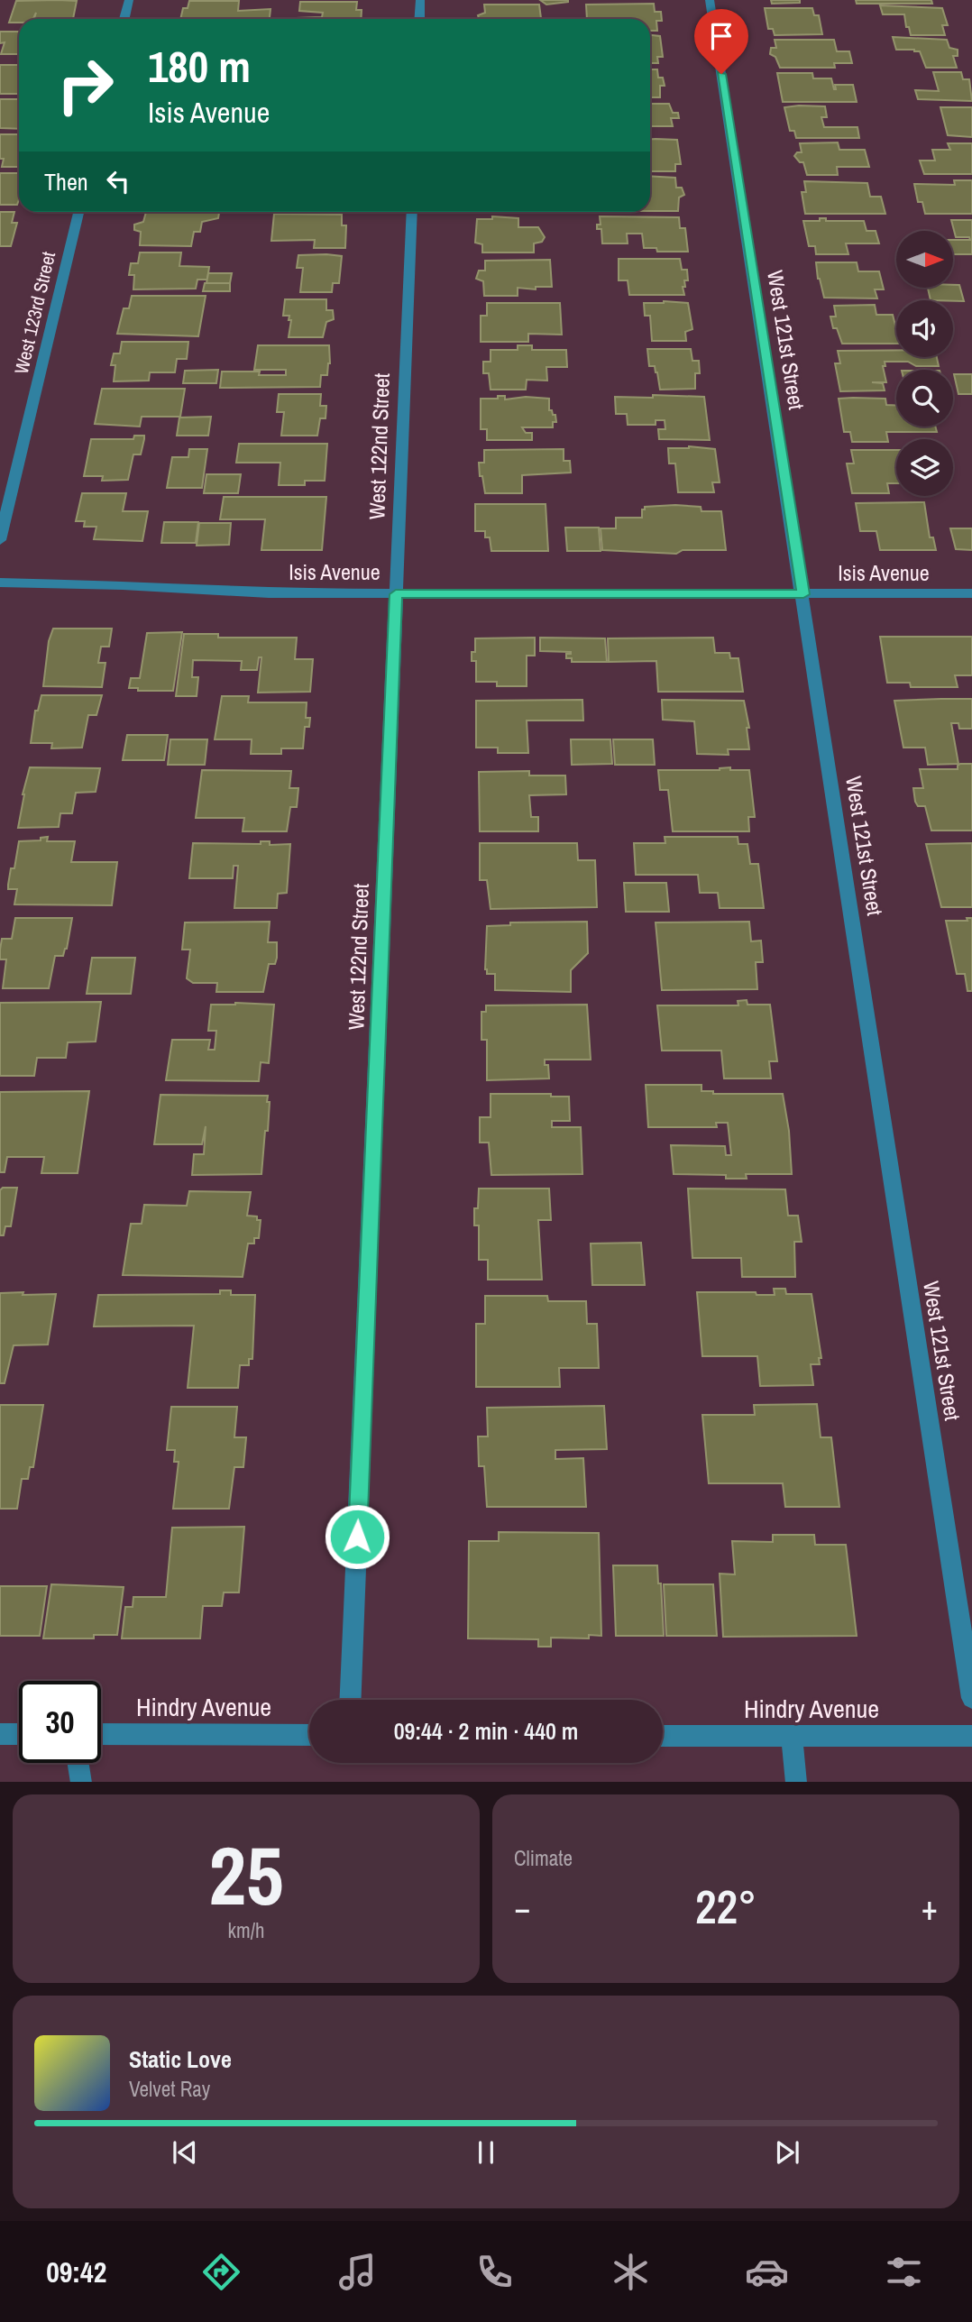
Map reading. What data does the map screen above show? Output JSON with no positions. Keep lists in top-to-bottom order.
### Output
{
  "streets": {
    "street": [
      "West 123rd Street",
      "West 121st Street",
      "West 122nd Street",
      "Isis Avenue",
      "Hindry Avenue"
    ]
  },
  "crossings": [
    ["West 121st Street", "Isis Avenue"],
    ["West 122nd Street", "Isis Avenue"]
  ],
  "north": "right",
  "page": {
    "turn": ["180 m", "Isis Avenue"],
    "then": "Then",
    "limit": "30",
    "trip": "09:44 · 2 min · 440 m",
    "tile": [
      ["25", "km/h"],
      "Climate"
    ],
    "heat": ["−", "22°", "+"],
    "song": ["Static Love", "Velvet Ray"],
    "tabs": "09:42"
  }
}
